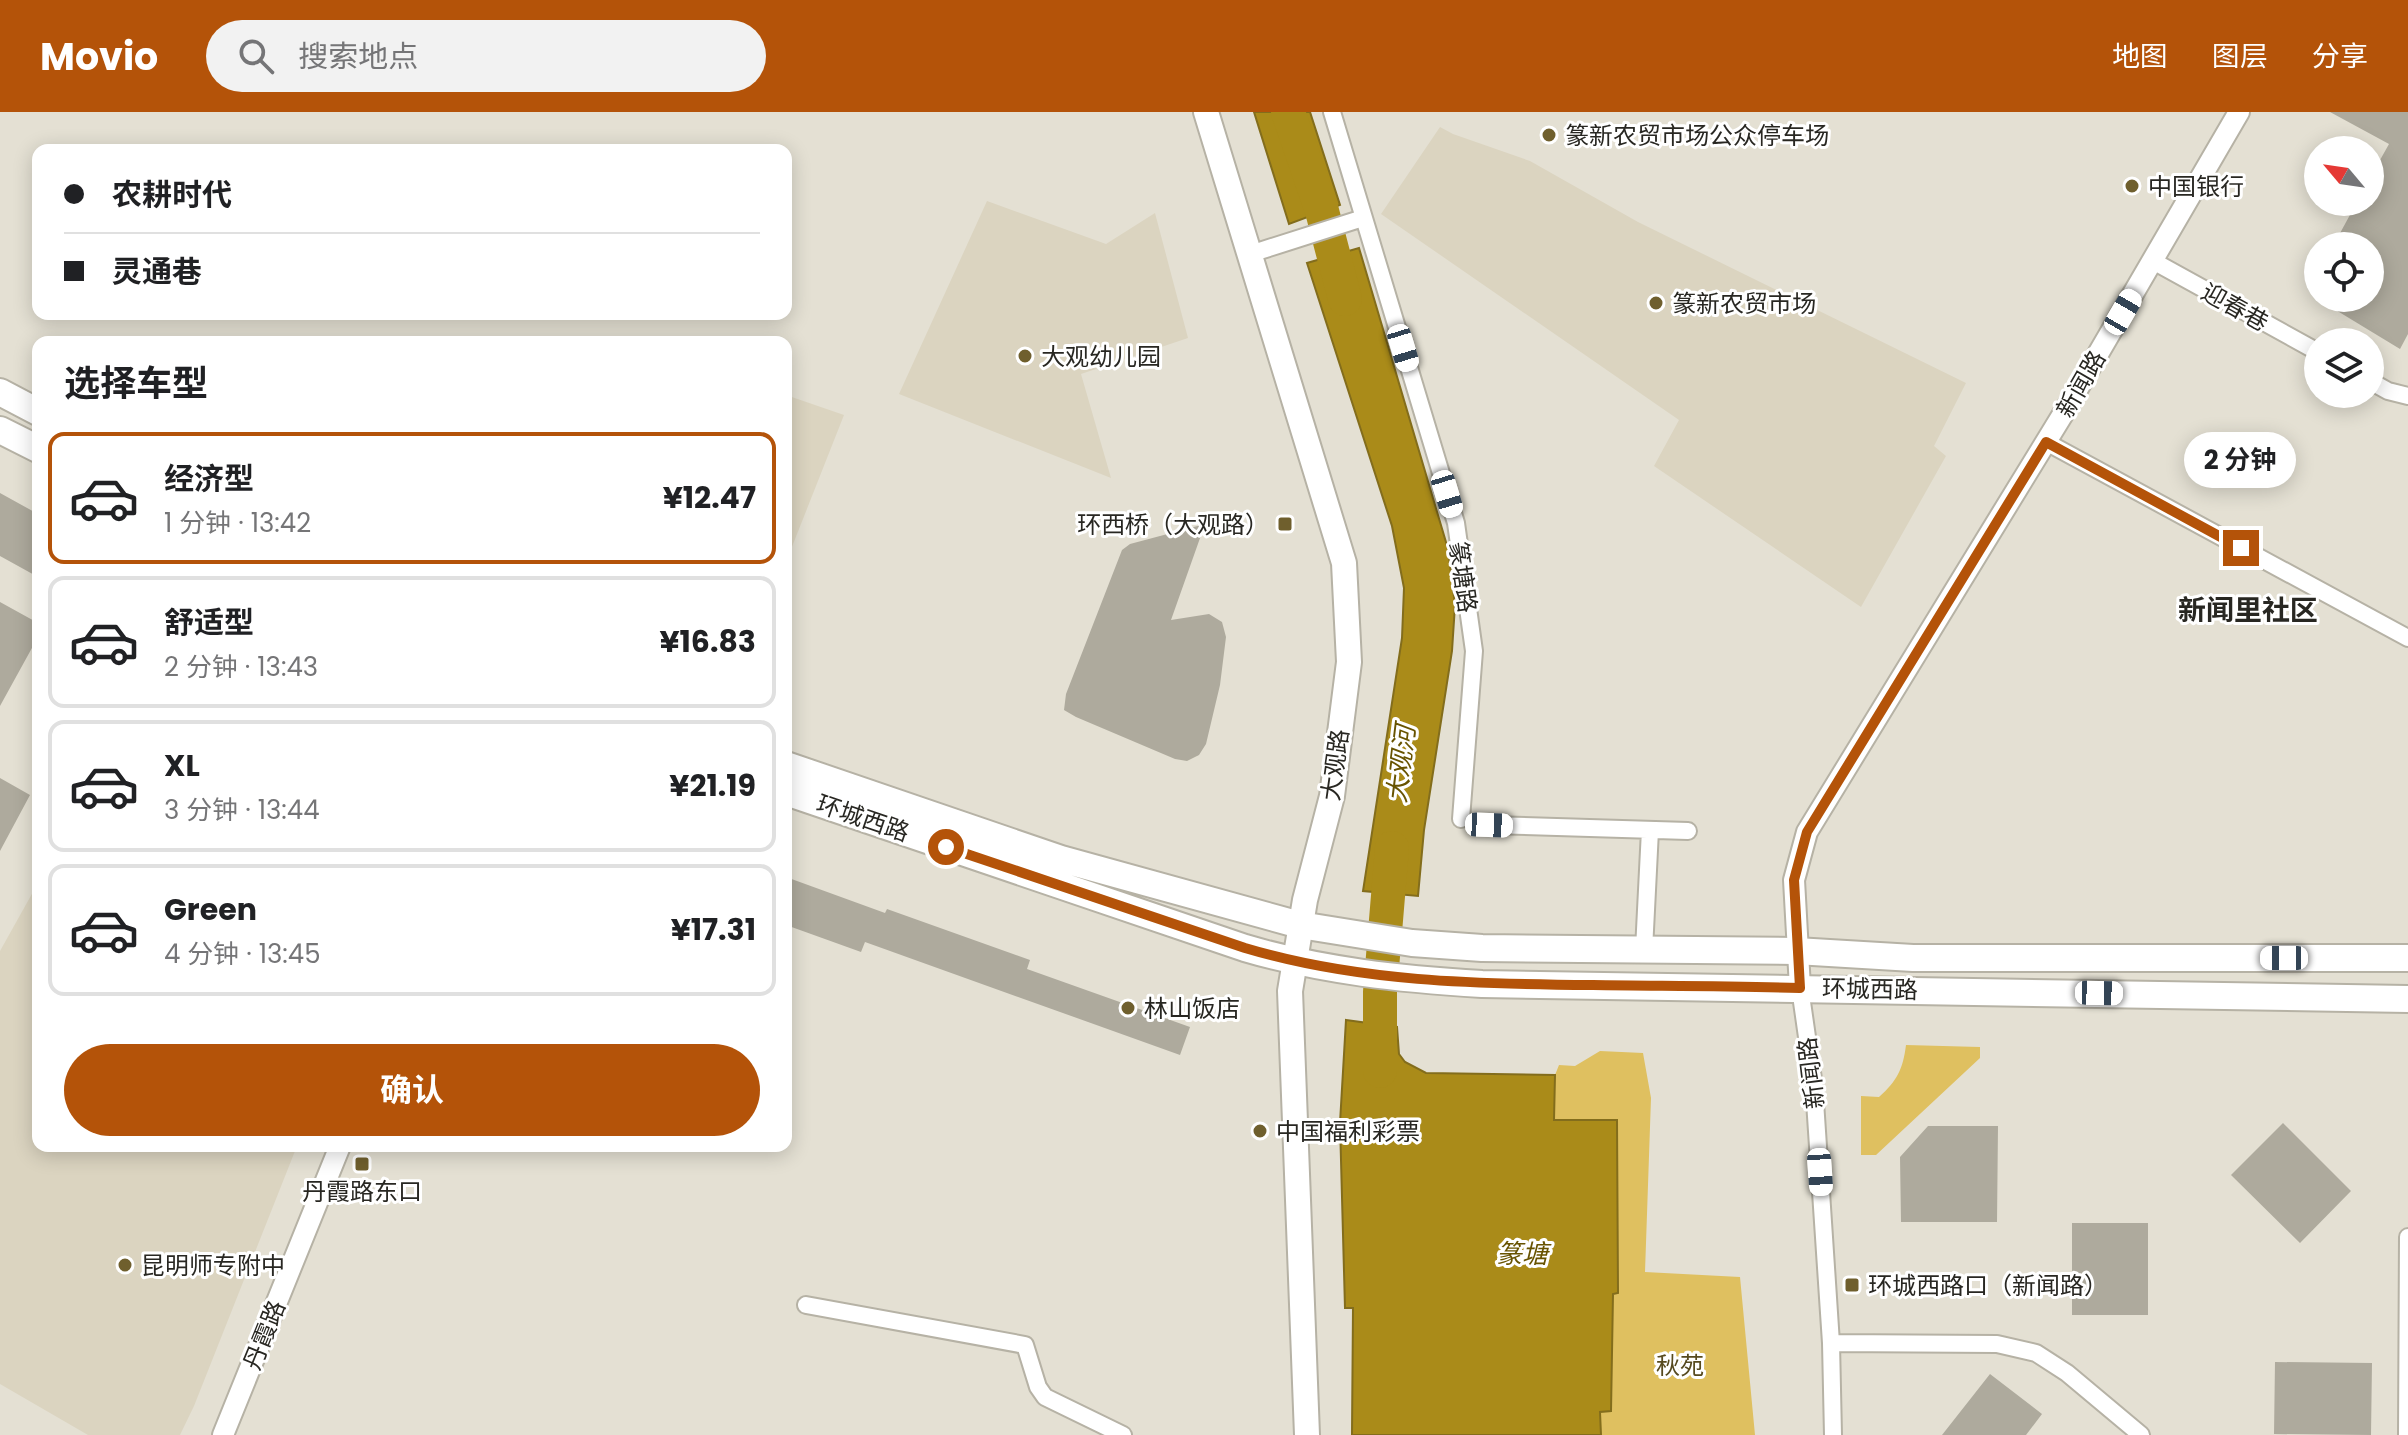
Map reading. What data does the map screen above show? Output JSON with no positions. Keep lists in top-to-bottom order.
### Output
{
  "streets": {
    "main road": ["大观路", "环城西路"],
    "street": [
      "迎春巷",
      "新闻路",
      "篆塘路",
      "丹霞路"
    ]
  },
  "crossings": [
    ["迎春巷", "新闻路"],
    ["新闻路", "环城西路"],
    ["大观路", "环城西路"]
  ],
  "districts": ["新闻里社区"],
  "water": ["大观河", "篆塘"],
  "parks": ["秋苑"],
  "places": {
    "other": [
      "篆新农贸市场公众停车场",
      "中国银行",
      "篆新农贸市场",
      "大观幼儿园",
      "林山饭店",
      "中国福利彩票",
      "昆明师专附中"
    ],
    "transit": ["环西桥（大观路）", "丹霞路东口", "环城西路口（新闻路）"]
  },
  "north": "top left",
  "page": {
    "header": "Movio",
    "search": "搜索地点",
    "nav": ["地图", "图层", "分享"],
    "banner": ["农耕时代", "灵通巷"],
    "heading": "选择车型",
    "bubble": "2 分钟",
    "list": [
      {
        "name": "经济型",
        "note": "1 分钟 · 13:42",
        "value": "¥12.47"
      },
      {
        "name": "舒适型",
        "note": "2 分钟 · 13:43",
        "value": "¥16.83"
      },
      {
        "name": "XL",
        "note": "3 分钟 · 13:44",
        "value": "¥21.19"
      },
      {
        "name": "Green",
        "note": "4 分钟 · 13:45",
        "value": "¥17.31"
      }
    ],
    "buttons": "确认"
  }
}
